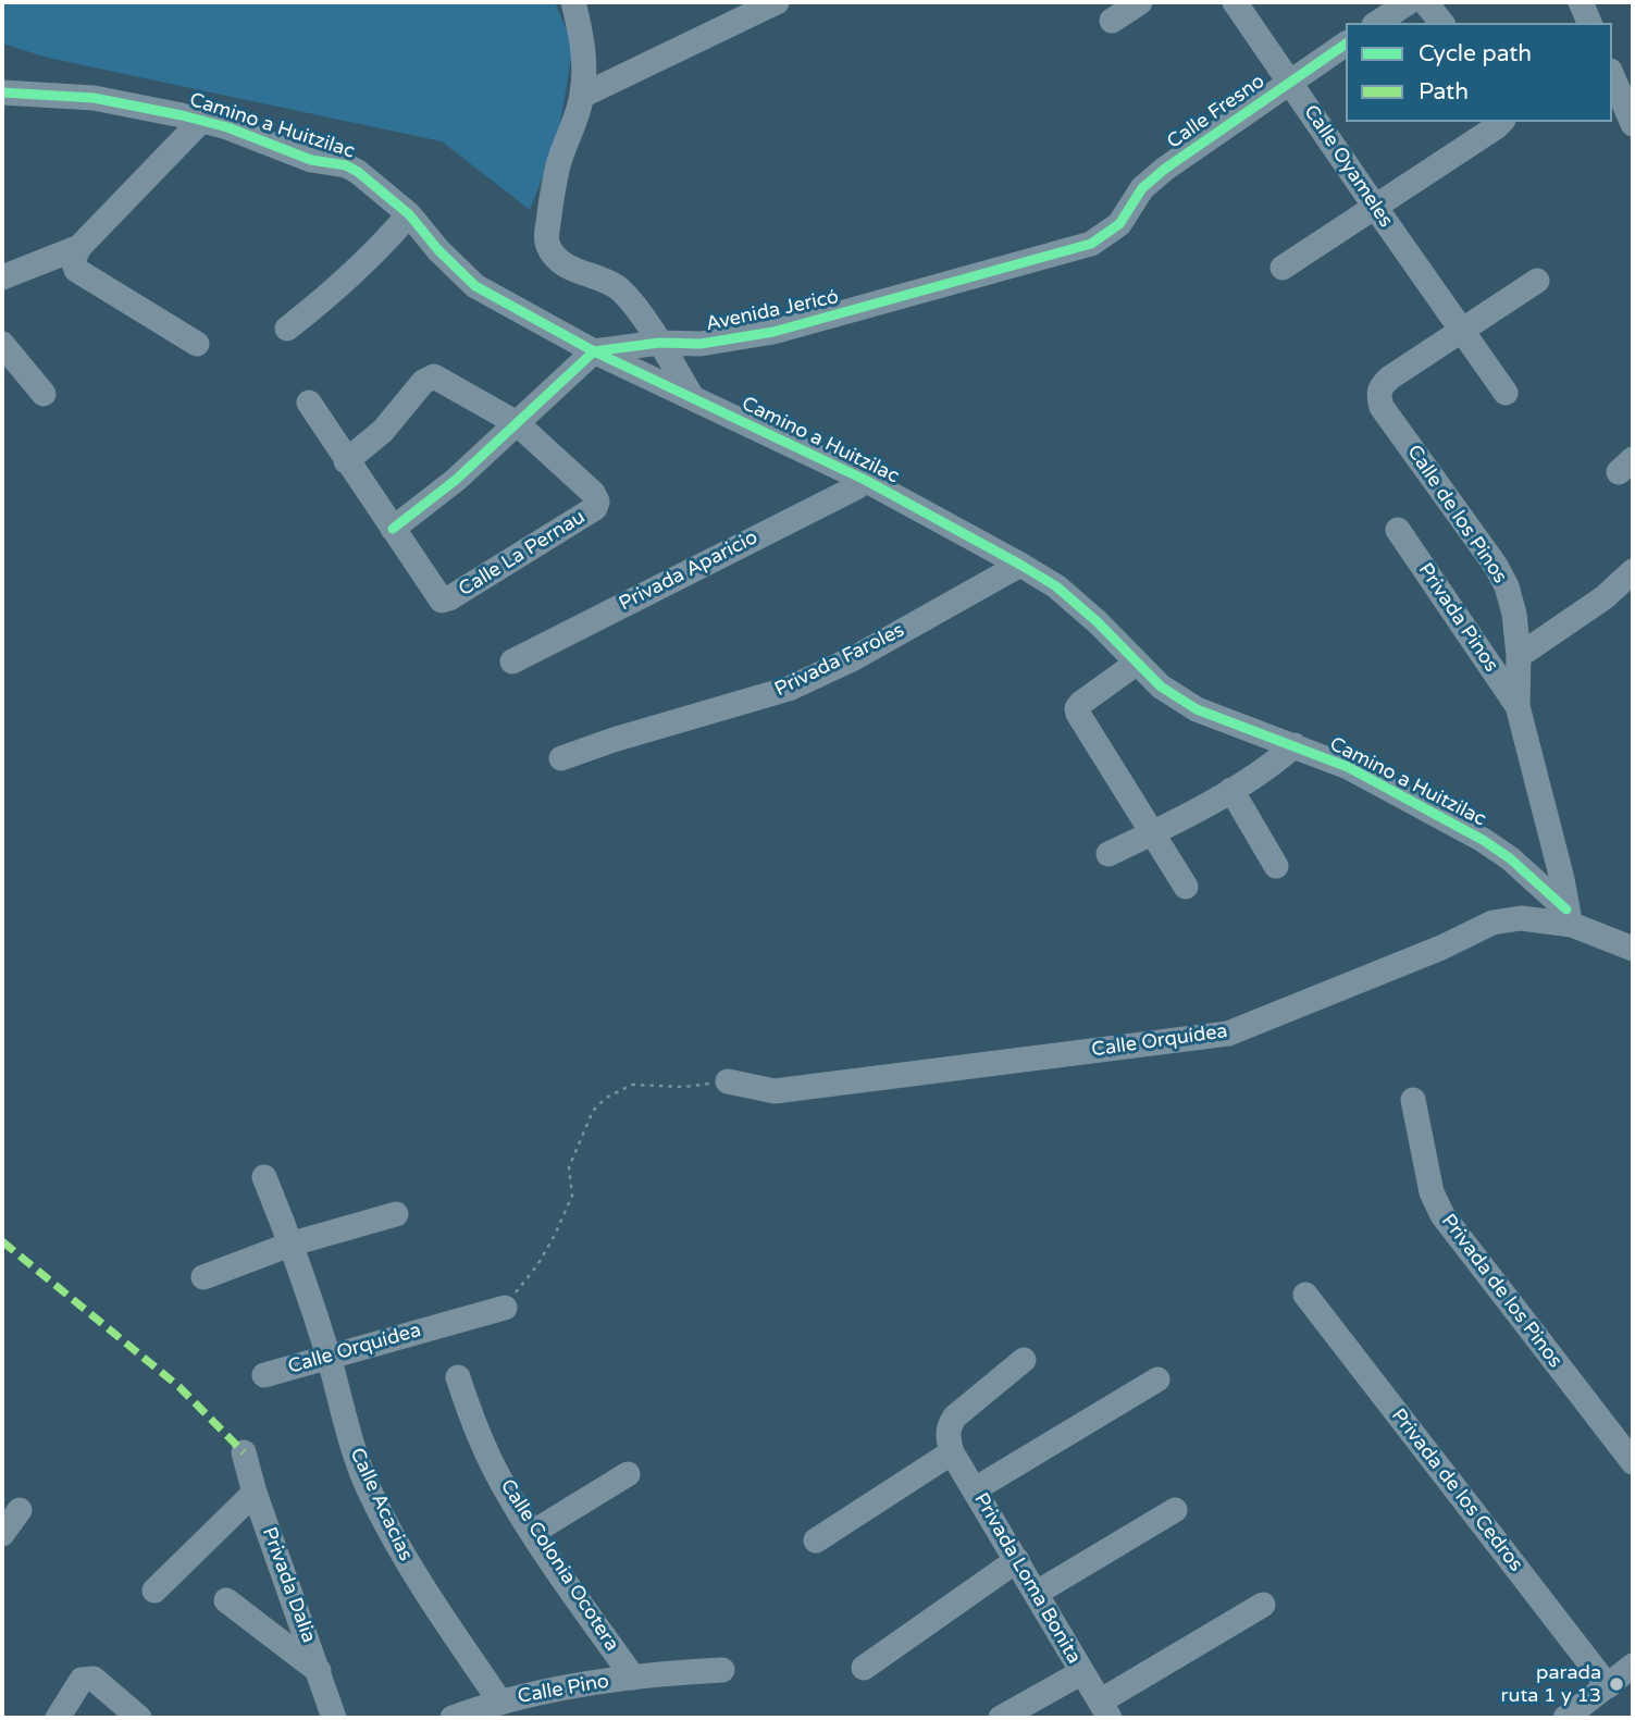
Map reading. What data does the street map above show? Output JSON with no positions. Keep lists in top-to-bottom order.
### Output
{
  "streets": {
    "street": [
      "Calle Fresno",
      "Camino a Huitzilac",
      "Calle Oyameles",
      "Avenida Jericó",
      "Calle de los Pinos",
      "Calle La Pernau",
      "Privada Aparicio",
      "Privada Pinos",
      "Privada Faroles",
      "Calle Orquídea",
      "Privada de los Pinos",
      "Privada de los Cedros",
      "Calle Acacias",
      "Calle Colonia Ocotera",
      "Privada Loma Bonita",
      "Privada Dalia",
      "Calle Pino"
    ]
  },
  "crossings": [
    ["Calle Fresno", "Calle Oyameles"],
    ["Calle Fresno", "Avenida Jericó"],
    ["Camino a Huitzilac", "Avenida Jericó"],
    ["Camino a Huitzilac", "Calle de los Pinos"],
    ["Camino a Huitzilac", "Privada Aparicio"],
    ["Camino a Huitzilac", "Privada Faroles"],
    ["Camino a Huitzilac", "Calle Orquídea"],
    ["Calle Oyameles", "Calle de los Pinos"],
    ["Calle de los Pinos", "Privada Pinos"],
    ["Calle de los Pinos", "Calle Orquídea"],
    ["Calle Orquídea", "Calle Acacias"],
    ["Calle Acacias", "Calle Pino"],
    ["Calle Colonia Ocotera", "Calle Pino"]
  ],
  "places": ["parada ruta 1 y 13"],
  "legend": ["Cycle path", "Path"]
}
